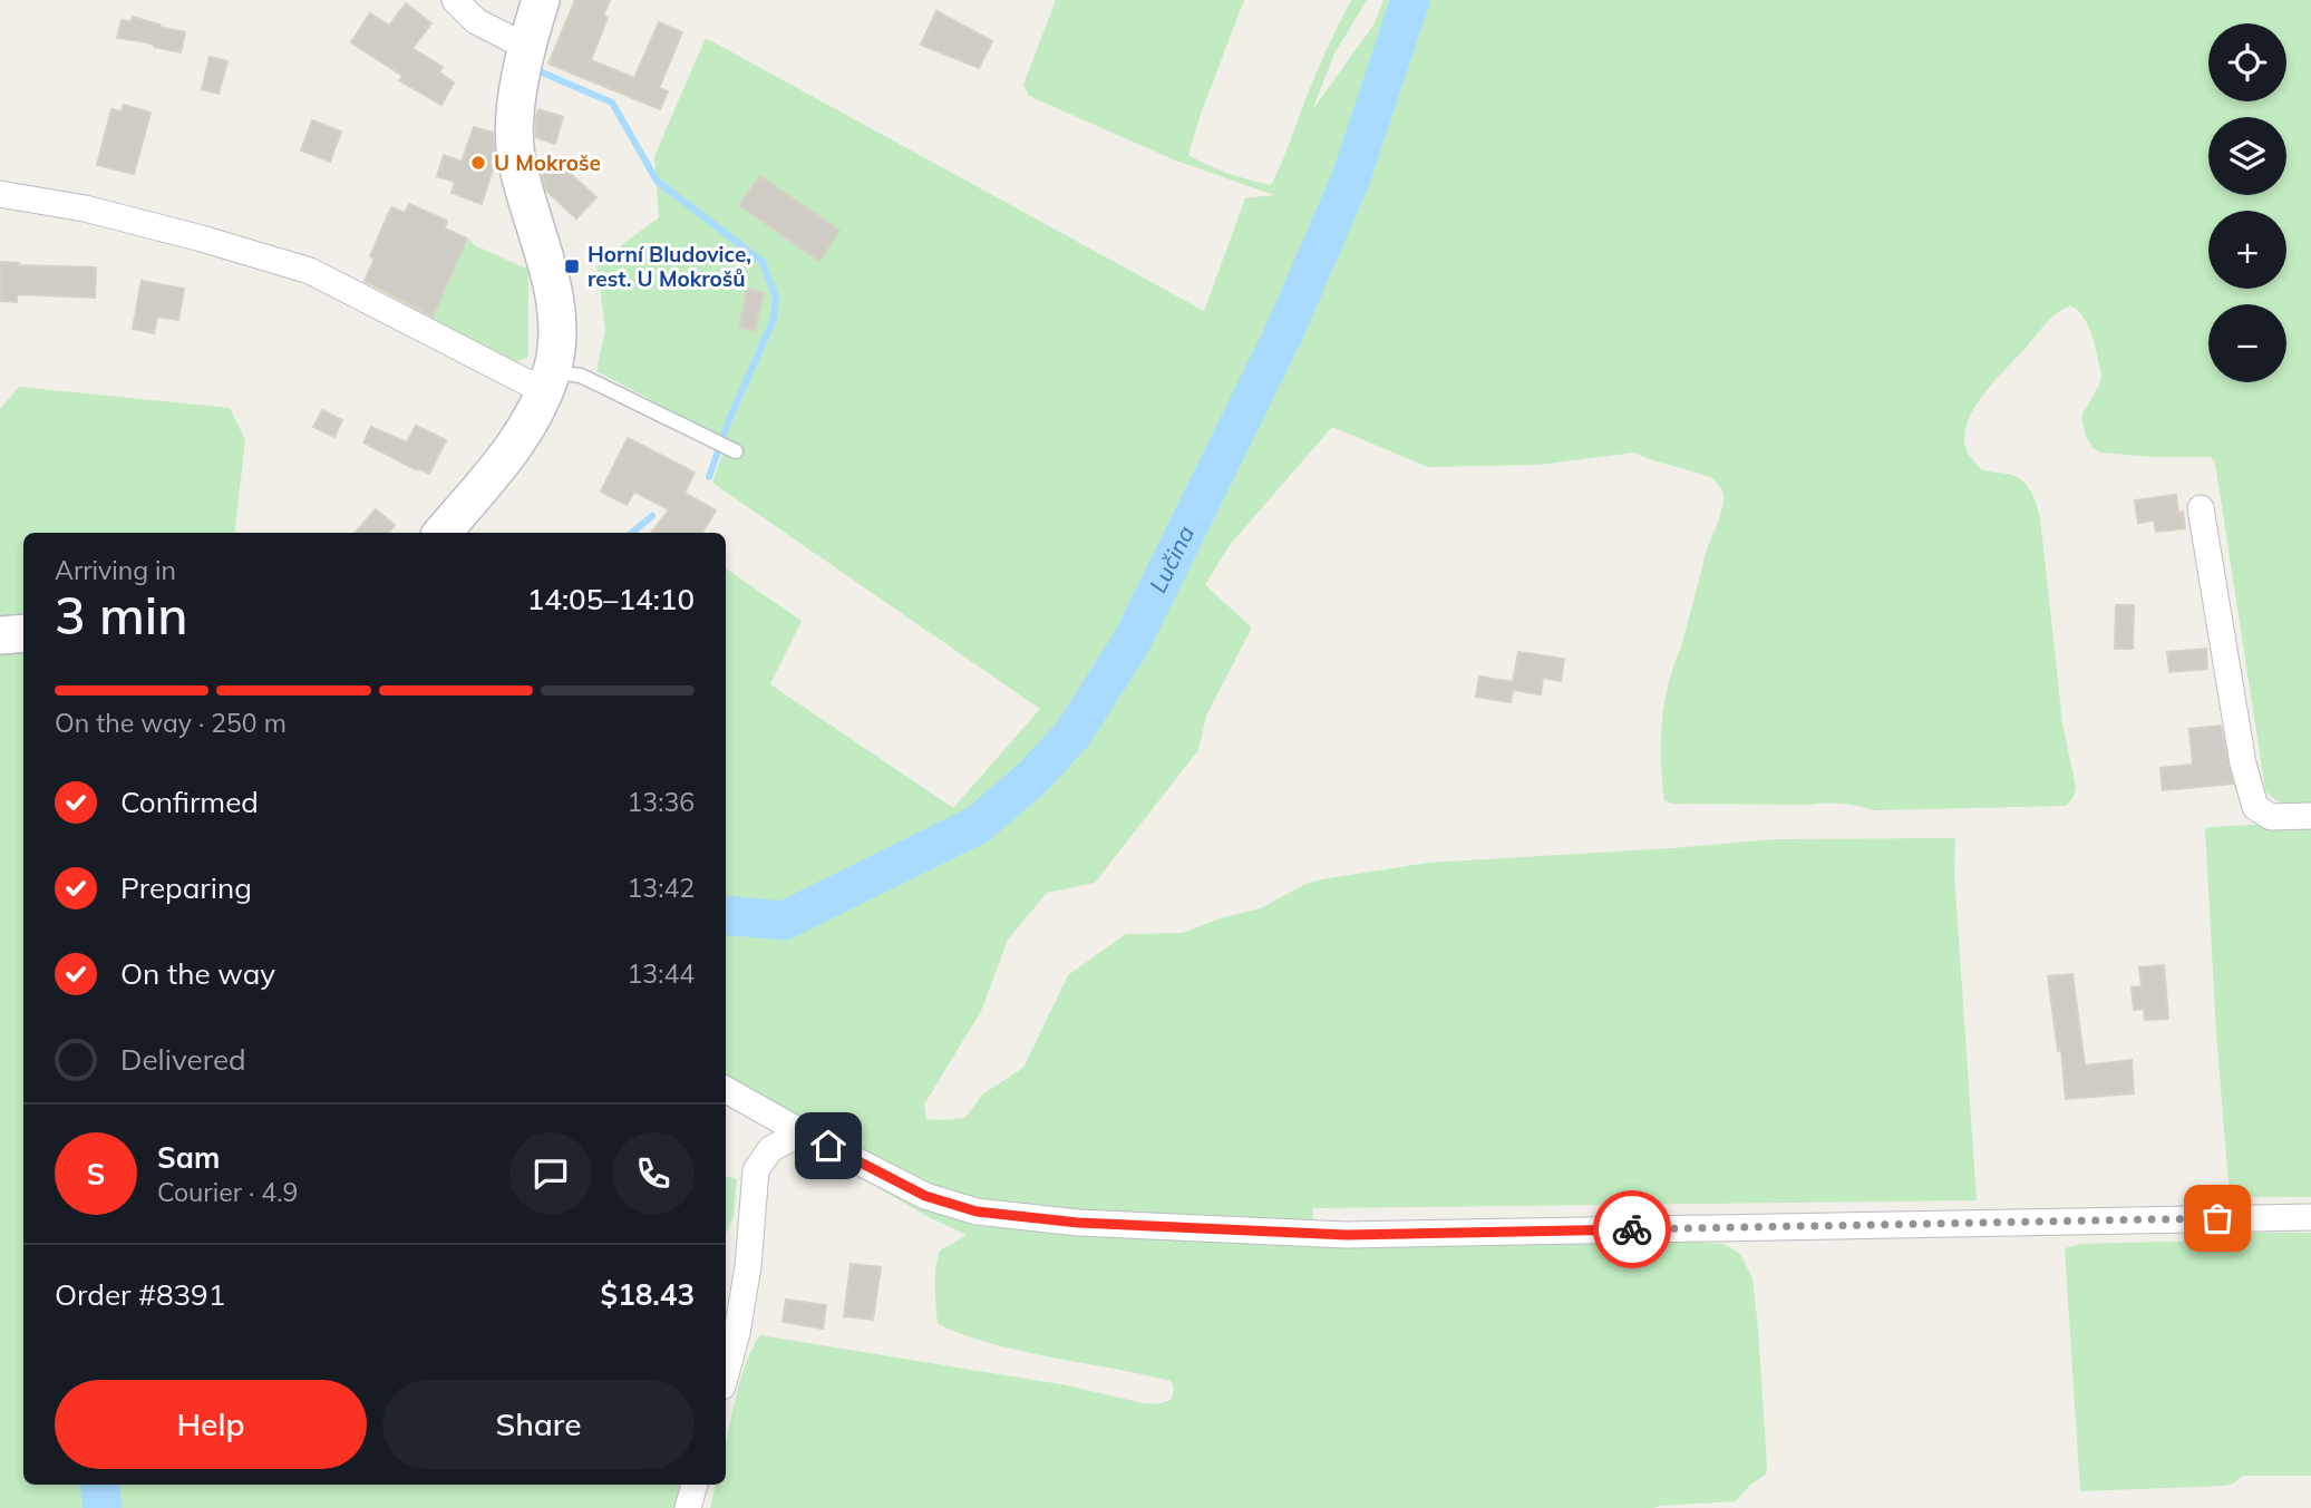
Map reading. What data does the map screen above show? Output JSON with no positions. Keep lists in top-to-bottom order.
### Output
{
  "water": ["Lučina"],
  "places": {
    "other": ["U Mokroše"],
    "transit": ["Horní Bludovice, rest. U Mokrošů"]
  },
  "page": {
    "map_buttons": ["+", "−"],
    "heading": ["3 min", "Arriving in", "14:05–14:10"],
    "panel": [
      "Sam",
      "Courier · 4.9",
      "Order #8391",
      "$18.43"
    ],
    "bar": "On the way · 250 m",
    "list": [
      ["Confirmed", "13:36"],
      ["Preparing", "13:42"],
      ["On the way", "13:44"],
      "Delivered"
    ],
    "round": "S",
    "buttons": ["Help", "Share"]
  }
}
